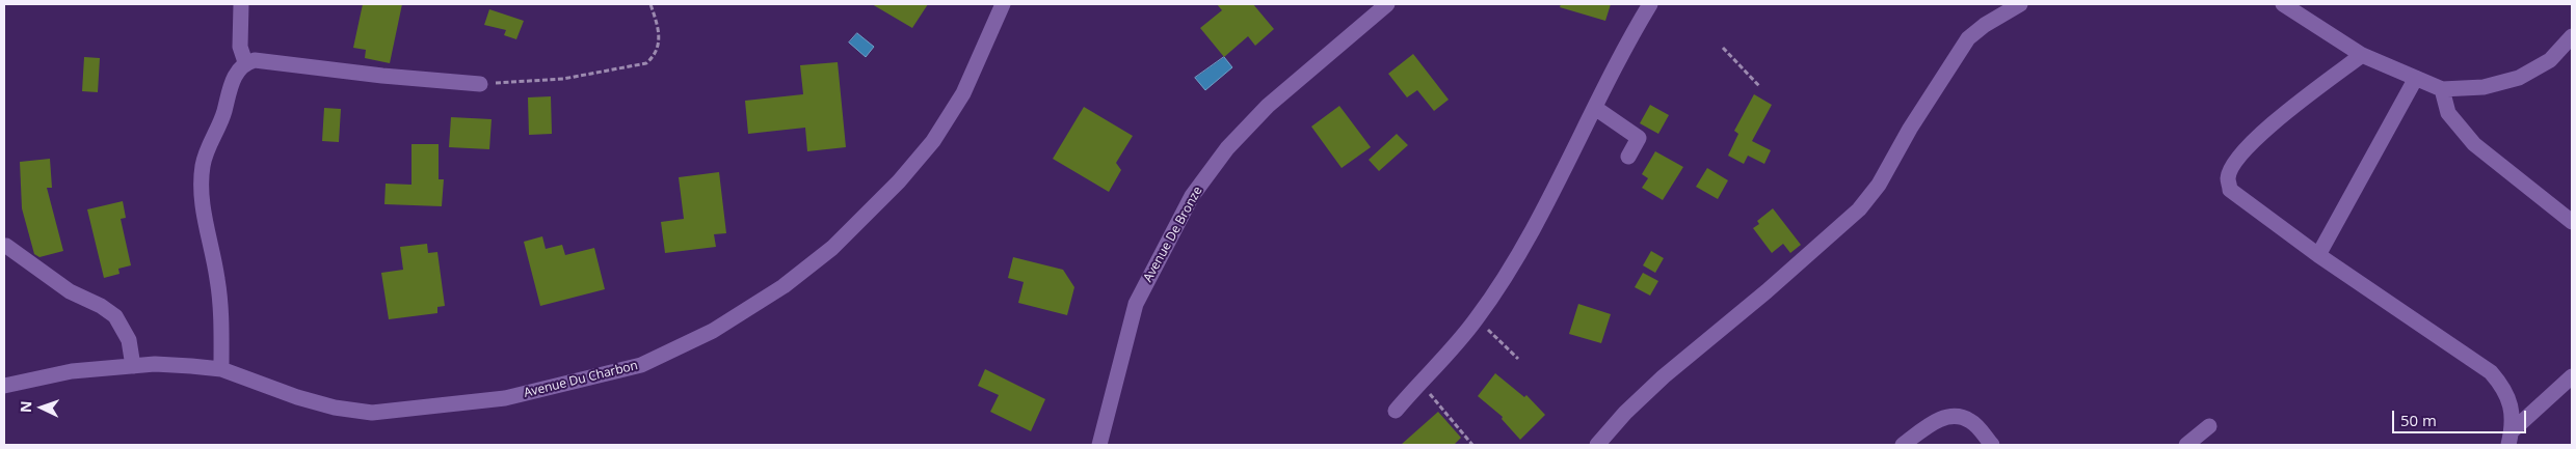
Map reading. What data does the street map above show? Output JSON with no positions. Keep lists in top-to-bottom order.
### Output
{
  "streets": {
    "street": ["Avenue De Bronze", "Avenue Du Charbon"]
  },
  "scale_bar": "50 m",
  "north": "left"
}
